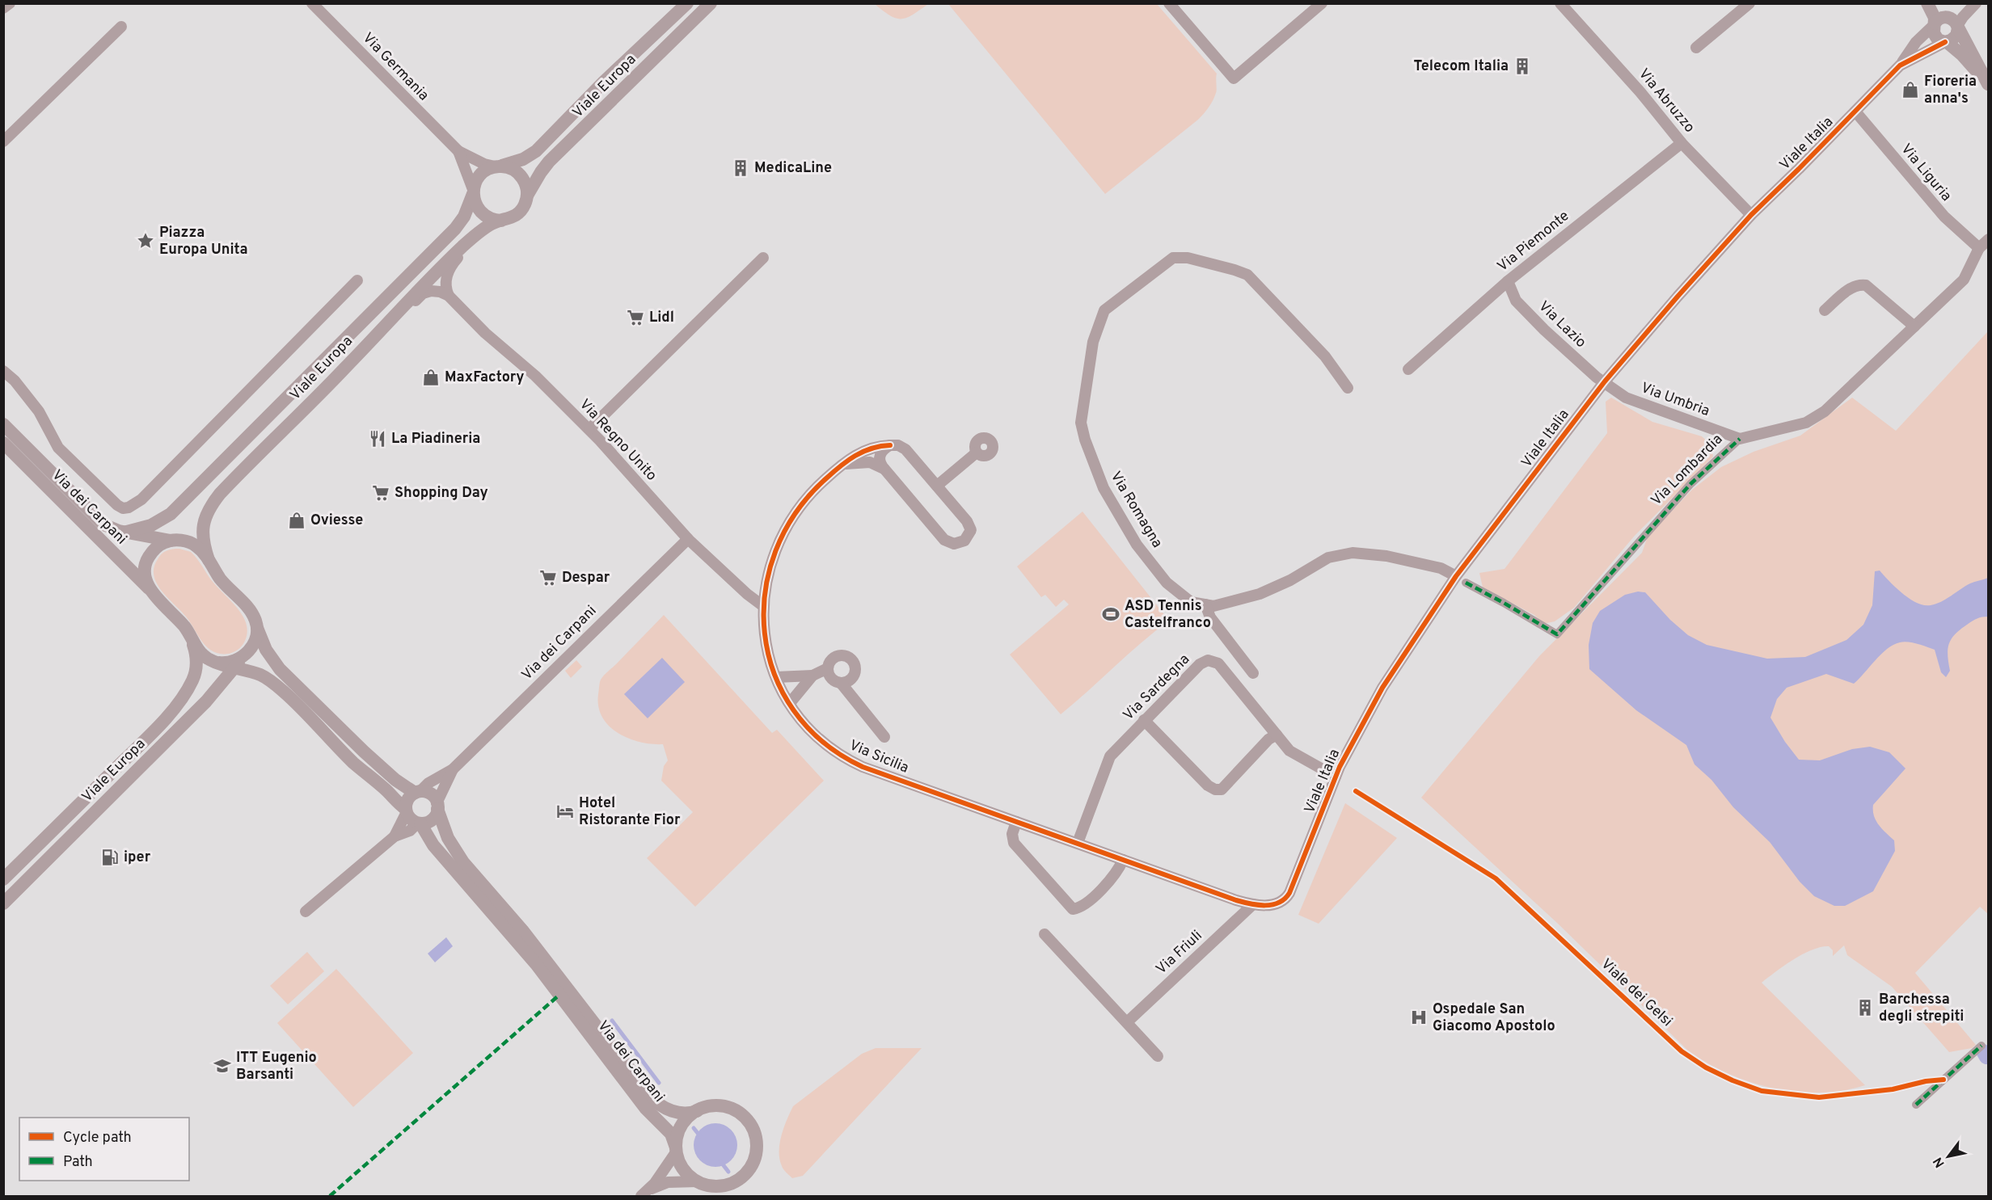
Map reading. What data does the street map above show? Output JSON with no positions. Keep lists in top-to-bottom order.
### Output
{
  "streets": {
    "street": [
      "Via Germania",
      "Viale Europa",
      "Via Abruzzo",
      "Viale Italia",
      "Via Liguria",
      "Via Piemonte",
      "Via Lazio",
      "Via Umbria",
      "Via Regno Unito",
      "Via Lombardia",
      "Via dei Carpani",
      "Via Romagna",
      "Via Sardegna",
      "Via Sicilia",
      "Via Friuli"
    ],
    "cycle path": ["Viale dei Gelsi"]
  },
  "crossings": [
    ["Via Germania", "Viale Europa"],
    ["Viale Europa", "Via dei Carpani"],
    ["Via Abruzzo", "Viale Italia"],
    ["Via Abruzzo", "Via Piemonte"],
    ["Viale Italia", "Via Liguria"],
    ["Viale Italia", "Via Lazio"],
    ["Viale Italia", "Via Umbria"],
    ["Viale Italia", "Via Lombardia"],
    ["Viale Italia", "Via Romagna"],
    ["Viale Italia", "Via Sardegna"],
    ["Viale Italia", "Via Sicilia"],
    ["Viale Italia", "Via Friuli"],
    ["Via Liguria", "Via Lombardia"],
    ["Via Piemonte", "Via Lazio"],
    ["Via Lazio", "Via Umbria"],
    ["Via Umbria", "Via Lombardia"],
    ["Via Regno Unito", "Via dei Carpani"],
    ["Via Regno Unito", "Via Sicilia"],
    ["Via Lombardia", "Via Romagna"],
    ["Via Sardegna", "Via Sicilia"],
    ["Via Sicilia", "Via Friuli"]
  ],
  "places": {
    "building": ["Telecom Italia", "MedicaLine", "Barchessa degli strepiti"],
    "shop": ["Fioreria anna's", "MaxFactory", "Oviesse"],
    "place": ["Piazza Europa Unita"],
    "supermarket": ["Lidl", "Shopping Day", "Despar"],
    "restaurant": ["La Piadineria"],
    "sports": ["ASD Tennis Castelfranco"],
    "hotel": ["Hotel Ristorante Fior"],
    "fuel station": ["iper"],
    "hospital": ["Ospedale San Giacomo Apostolo"],
    "school or university": ["ITT Eugenio Barsanti"]
  },
  "legend": ["Cycle path", "Path"],
  "north": "bottom left"
}
